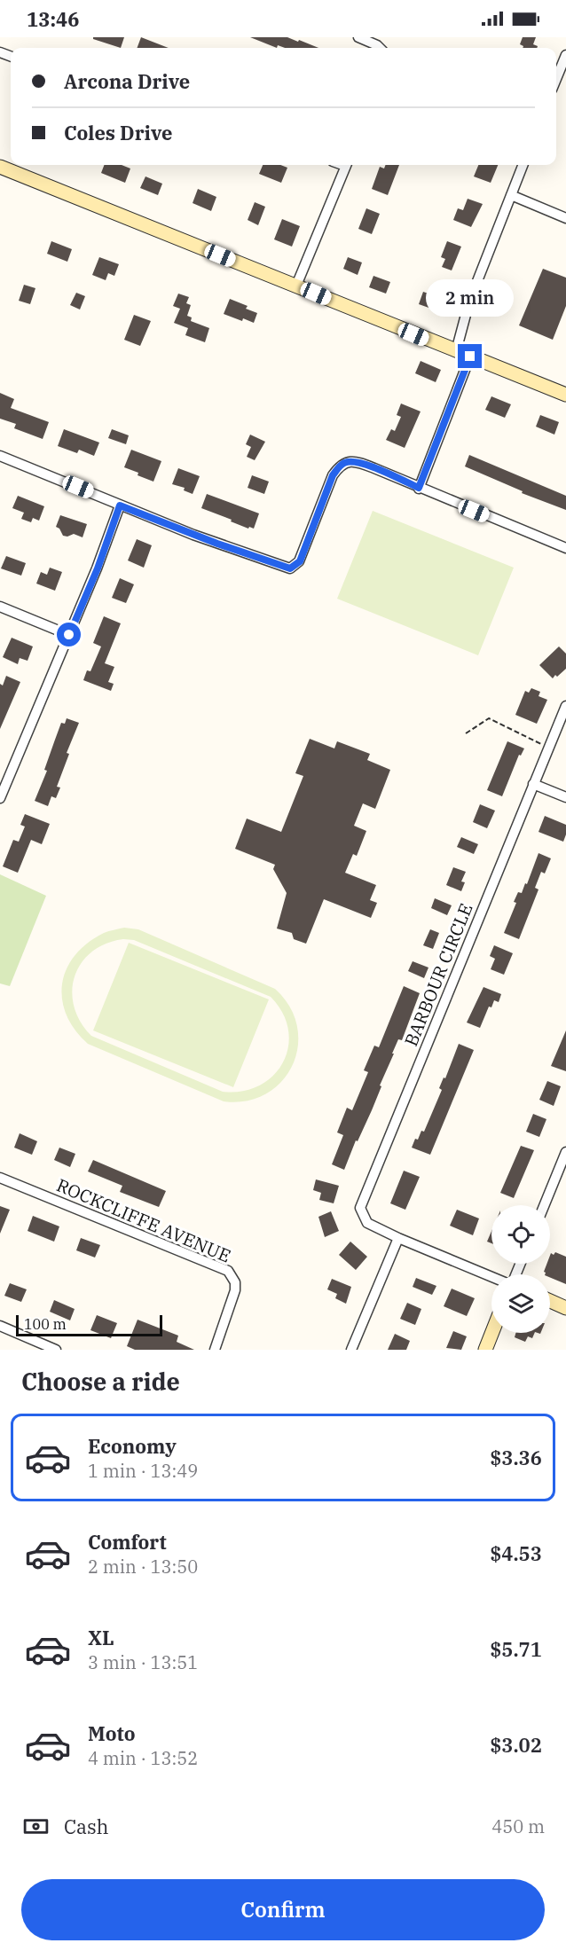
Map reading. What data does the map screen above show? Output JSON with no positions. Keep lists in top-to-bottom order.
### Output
{
  "streets": {
    "street": ["BARBOUR CIRCLE", "ROCKCLIFFE AVENUE"]
  },
  "scale_bar": "100 m",
  "page": {
    "status": "13:46",
    "banner": ["Arcona Drive", "Coles Drive"],
    "bubble": "2 min",
    "scale": "100 m",
    "heading": "Choose a ride",
    "list": [
      {
        "name": "Economy",
        "note": "1 min · 13:49",
        "value": "$3.36"
      },
      {
        "name": "Comfort",
        "note": "2 min · 13:50",
        "value": "$4.53"
      },
      {
        "name": "XL",
        "note": "3 min · 13:51",
        "value": "$5.71"
      },
      {
        "name": "Moto",
        "note": "4 min · 13:52",
        "value": "$3.02"
      }
    ],
    "pay": ["Cash", "450 m"],
    "buttons": "Confirm"
  }
}
